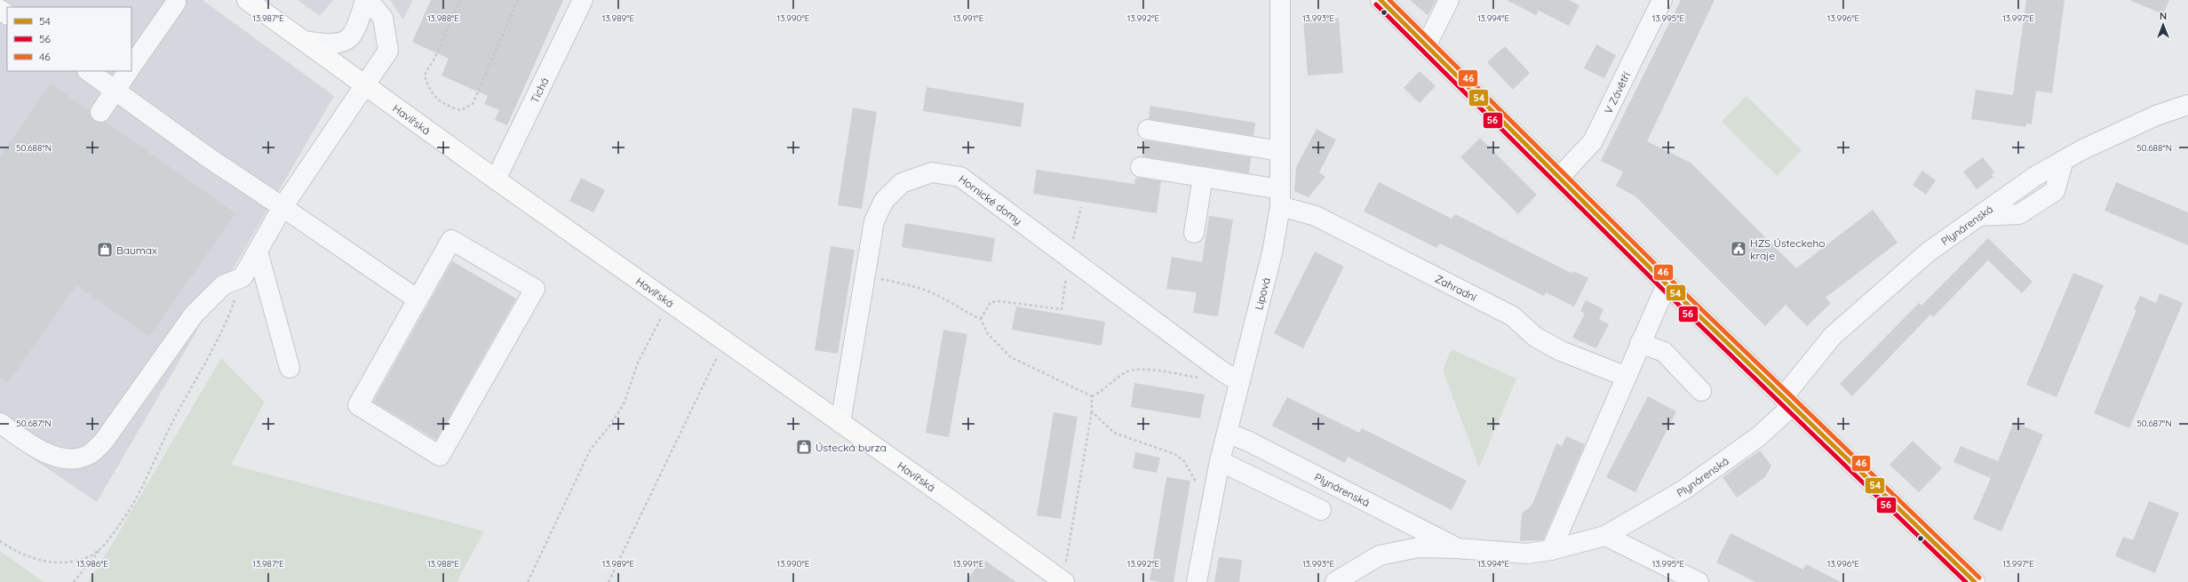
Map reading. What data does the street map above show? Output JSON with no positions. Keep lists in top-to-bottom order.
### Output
{
  "streets": {
    "main road": ["Havířská"],
    "street": [
      "Tichá",
      "V Závětří",
      "Hornické domy",
      "Plynárenská",
      "Zahradní",
      "Lipová"
    ]
  },
  "crossings": [
    ["Tichá", "Havířská"],
    ["Havířská", "Hornické domy"],
    ["Hornické domy", "Lipová"],
    ["Plynárenská", "Lipová"],
    ["Zahradní", "Lipová"]
  ],
  "places": {
    "public building": ["HZS Ústeckeho kraje"],
    "shop": ["Baumax", "Ústecká burza"]
  },
  "lines": ["transit line 54", "transit line 46", "transit line 56"],
  "legend": ["54", "56", "46"],
  "north": "top",
  "coordinates": [
    "13.987°E",
    "13.988°E",
    "13.989°E",
    "13.990°E",
    "13.991°E",
    "13.992°E",
    "13.993°E",
    "13.994°E",
    "13.995°E",
    "13.996°E",
    "13.997°E",
    "50.688°N",
    "50.687°N",
    "13.986°E"
  ]
}
